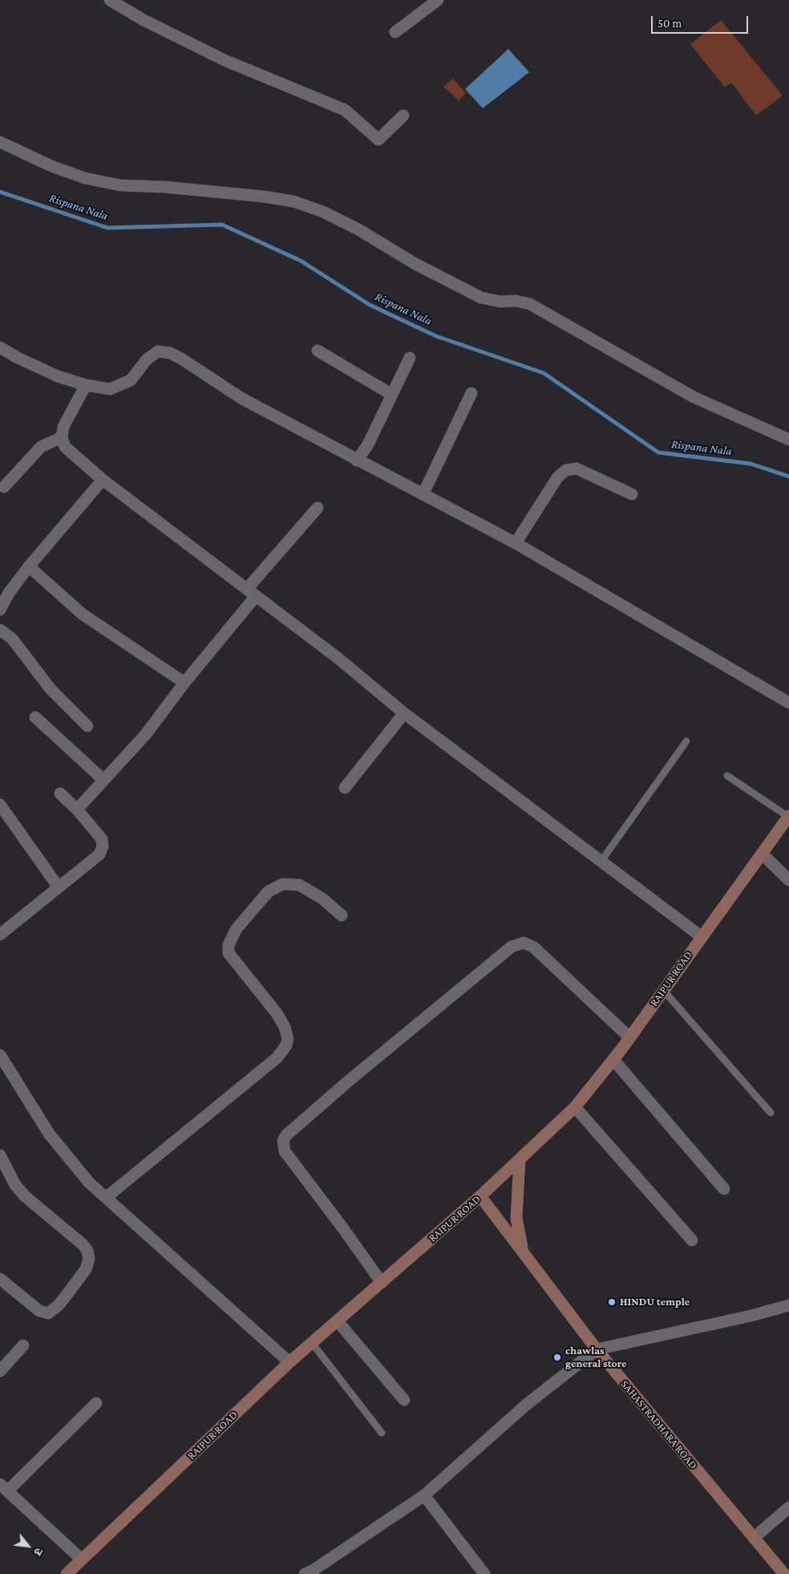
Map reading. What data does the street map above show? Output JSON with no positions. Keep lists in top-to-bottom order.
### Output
{
  "streets": {
    "main road": ["RAIPUR ROAD", "SAHASTRADHARA ROAD"]
  },
  "crossings": [
    ["RAIPUR ROAD", "SAHASTRADHARA ROAD"]
  ],
  "water": ["Rispana Nala"],
  "places": ["HINDU temple", "chawlas general store"],
  "scale_bar": "50 m",
  "north": "bottom right"
}
